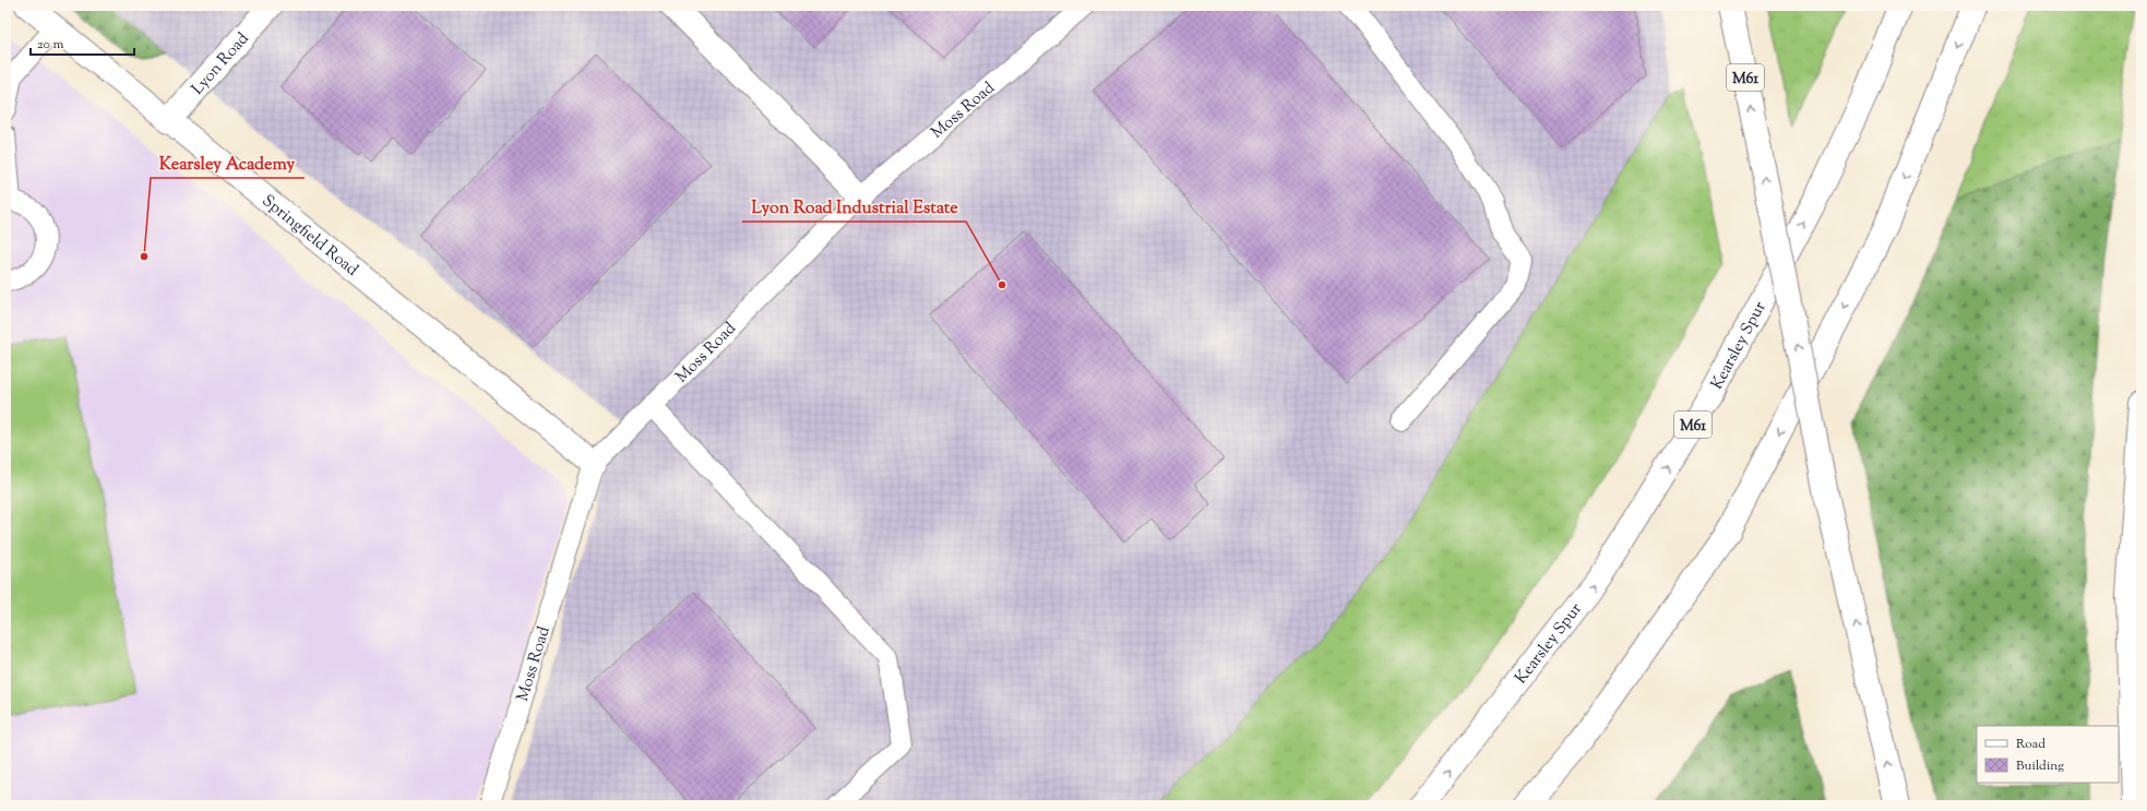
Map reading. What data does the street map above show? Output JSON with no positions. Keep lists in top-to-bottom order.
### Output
{
  "streets": {
    "main road": [
      "Lyon Road",
      "M61",
      "Springfield Road",
      "Kearsley Spur"
    ],
    "lane": ["Moss Road"]
  },
  "crossings": [
    ["Lyon Road", "Springfield Road"],
    ["Moss Road", "Springfield Road"]
  ],
  "places": ["Kearsley Academy", "Lyon Road Industrial Estate"],
  "legend": ["Road", "Building"],
  "scale_bar": "20 m"
}
